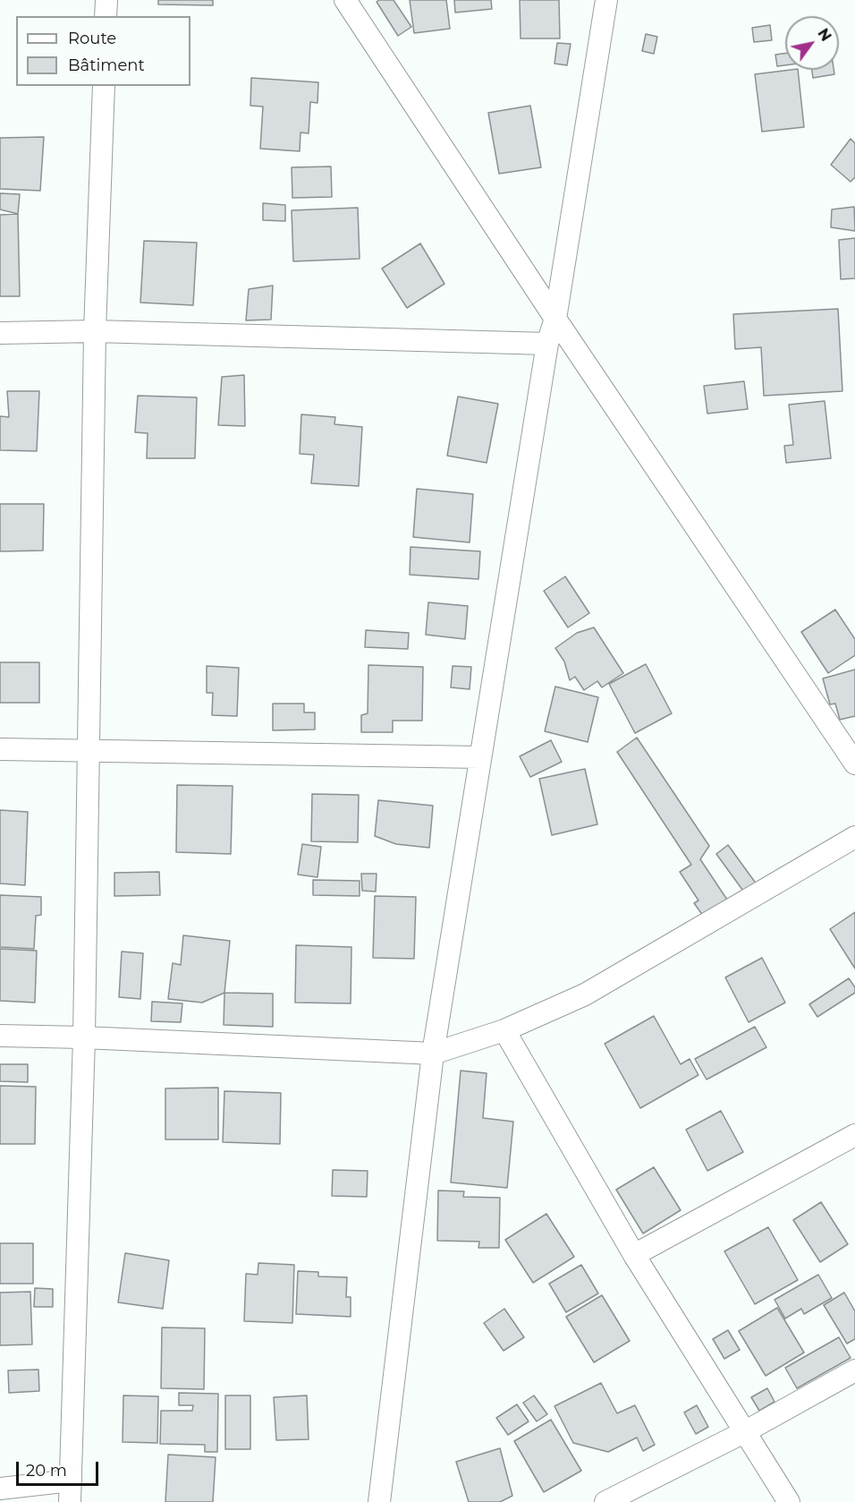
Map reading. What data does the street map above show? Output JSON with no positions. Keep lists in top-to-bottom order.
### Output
{
  "legend": ["Route", "Bâtiment"],
  "scale_bar": "20 m",
  "north": "top right"
}
